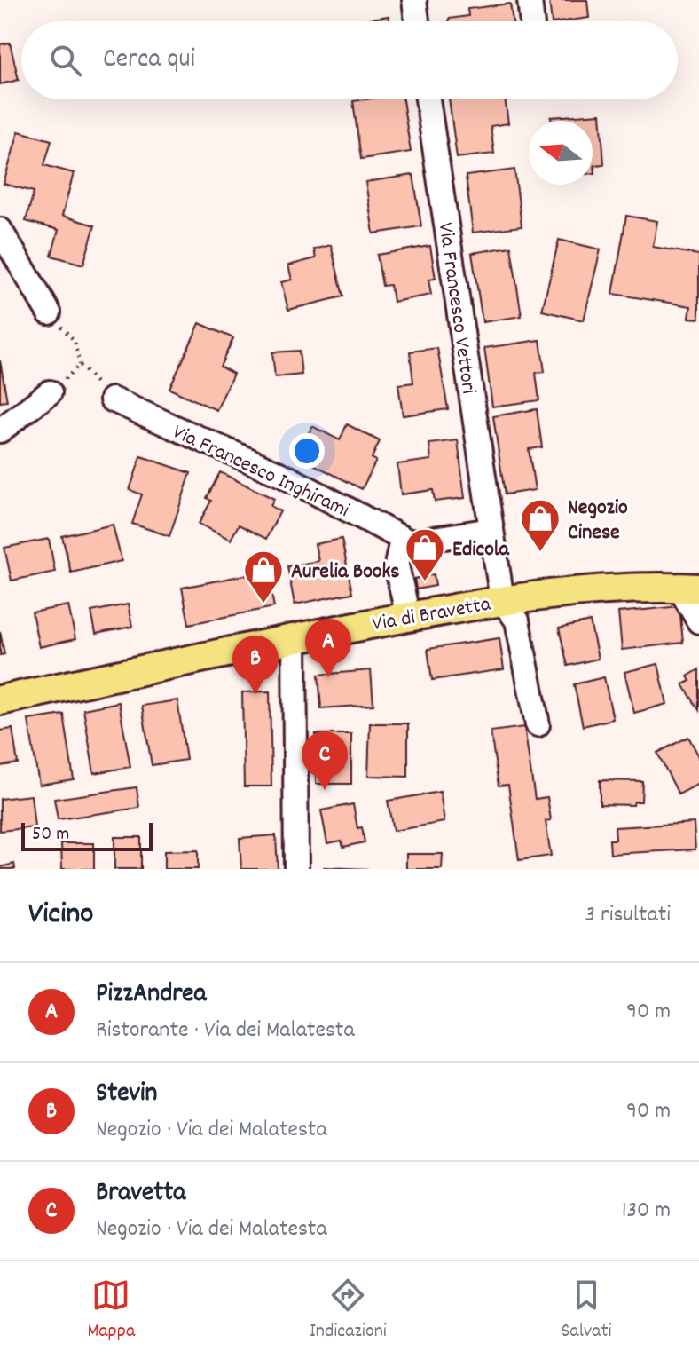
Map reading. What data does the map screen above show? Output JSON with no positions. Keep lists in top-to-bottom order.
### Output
{
  "streets": {
    "main road": ["Via di Bravetta"],
    "street": ["Via Francesco Vettori", "Via Francesco Inghirami"]
  },
  "crossings": [
    ["Via Francesco Vettori", "Via di Bravetta"]
  ],
  "places": {
    "shop": ["Negozio Cinese", "Edicola", "Aurelia Books"]
  },
  "scale_bar": "50 m",
  "north": "left",
  "page": {
    "search": "Cerca qui",
    "pins": ["A", "B", "C"],
    "scale": "50 m",
    "heading": ["Vicino", "3 risultati"],
    "list": [
      {
        "mark": "A",
        "name": "PizzAndrea",
        "note": "Ristorante · Via dei Malatesta",
        "value": "90 m"
      },
      {
        "mark": "B",
        "name": "Stevin",
        "note": "Negozio · Via dei Malatesta",
        "value": "90 m"
      },
      {
        "mark": "C",
        "name": "Bravetta",
        "note": "Negozio · Via dei Malatesta",
        "value": "130 m"
      }
    ],
    "nav": ["Mappa", "Indicazioni", "Salvati"]
  }
}
